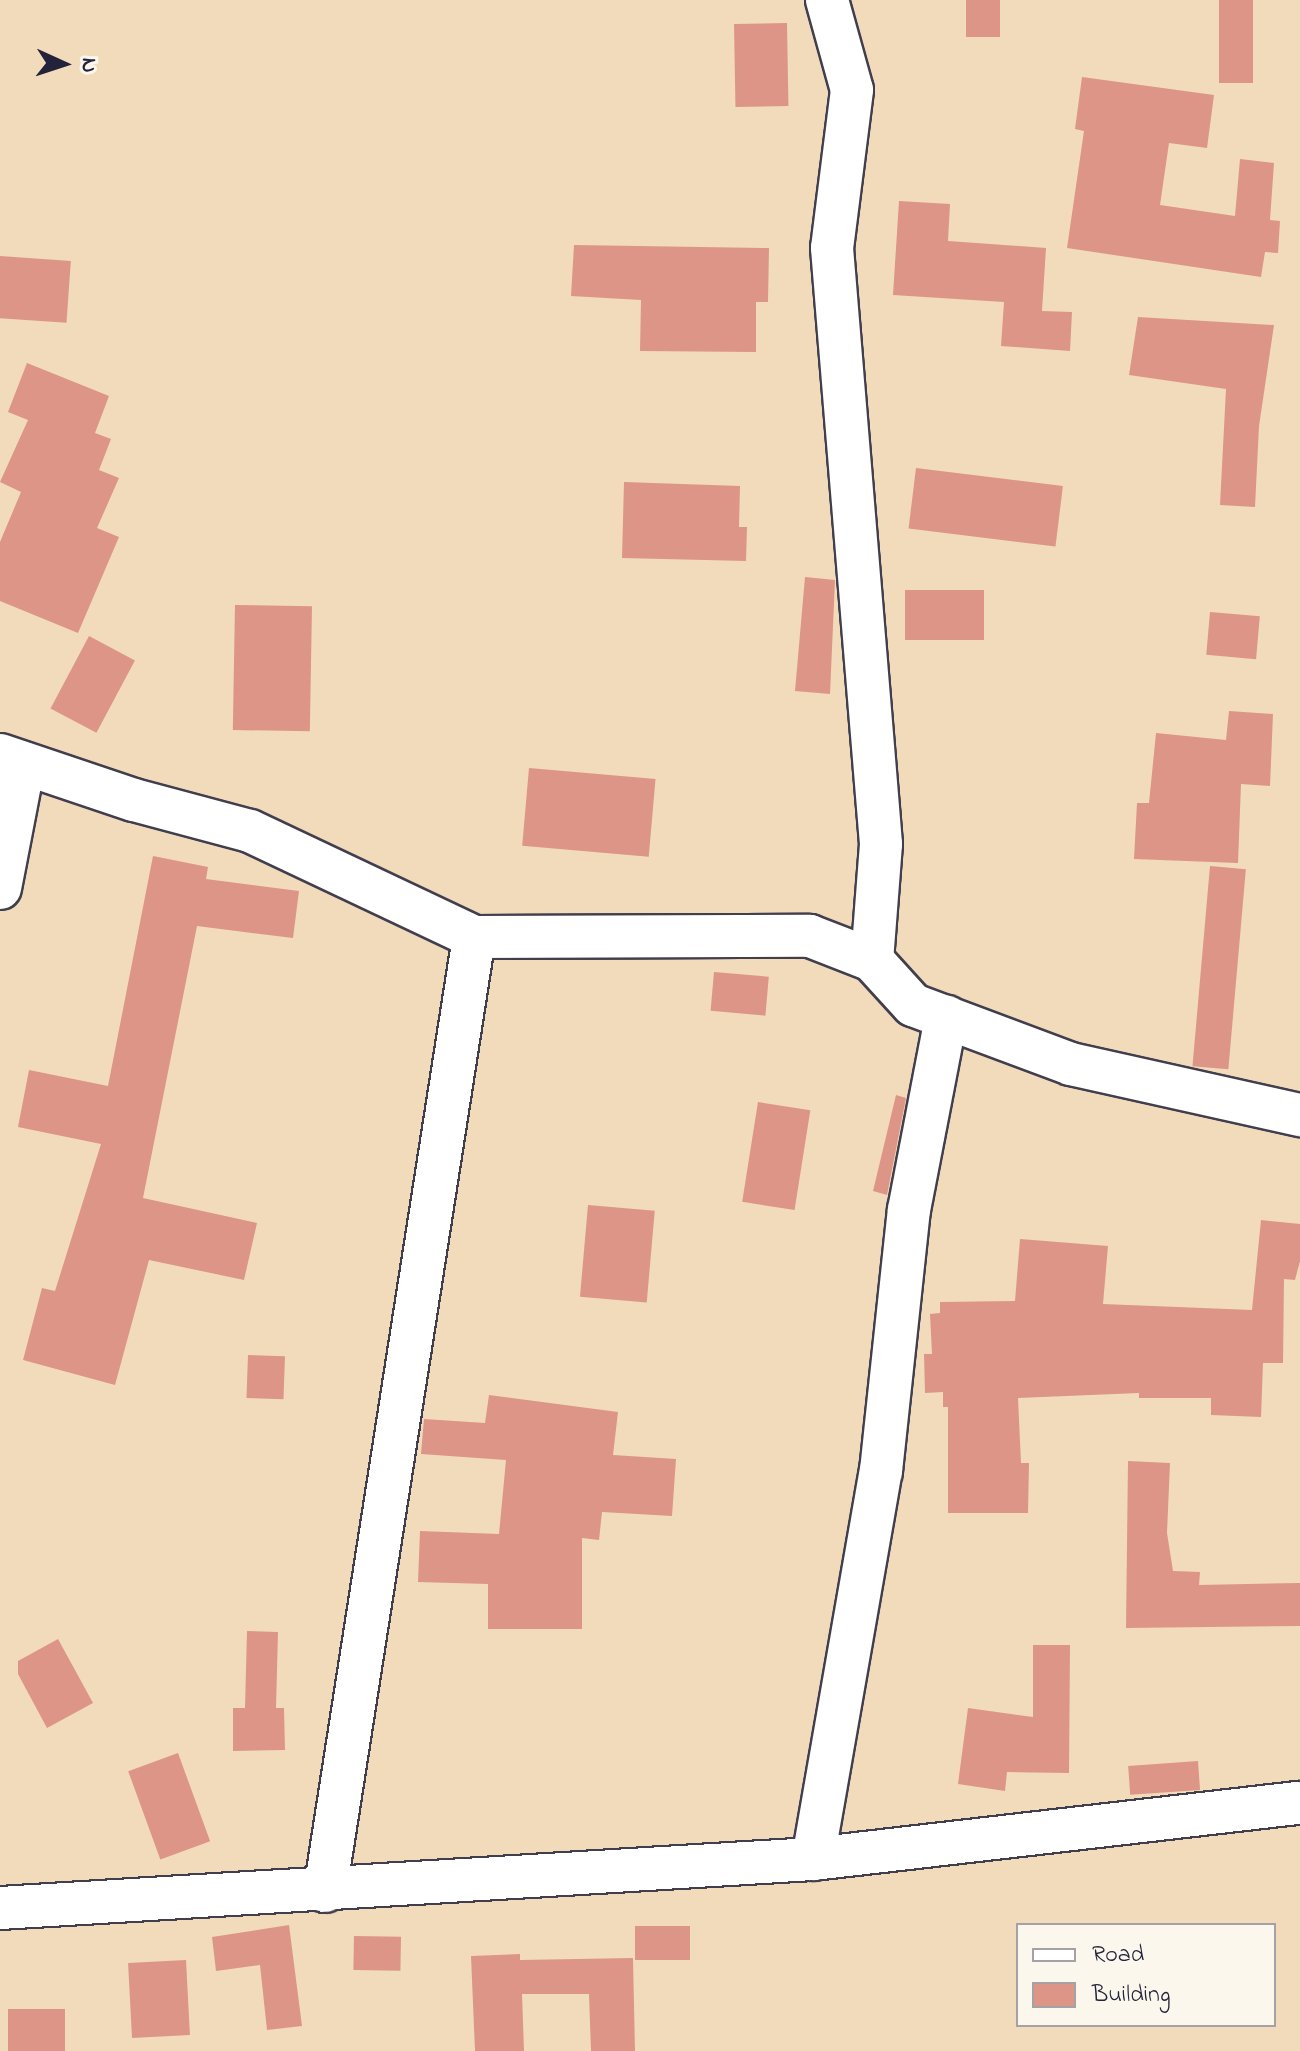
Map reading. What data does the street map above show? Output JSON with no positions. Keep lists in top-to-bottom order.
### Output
{
  "legend": ["Road", "Building"],
  "north": "right"
}
